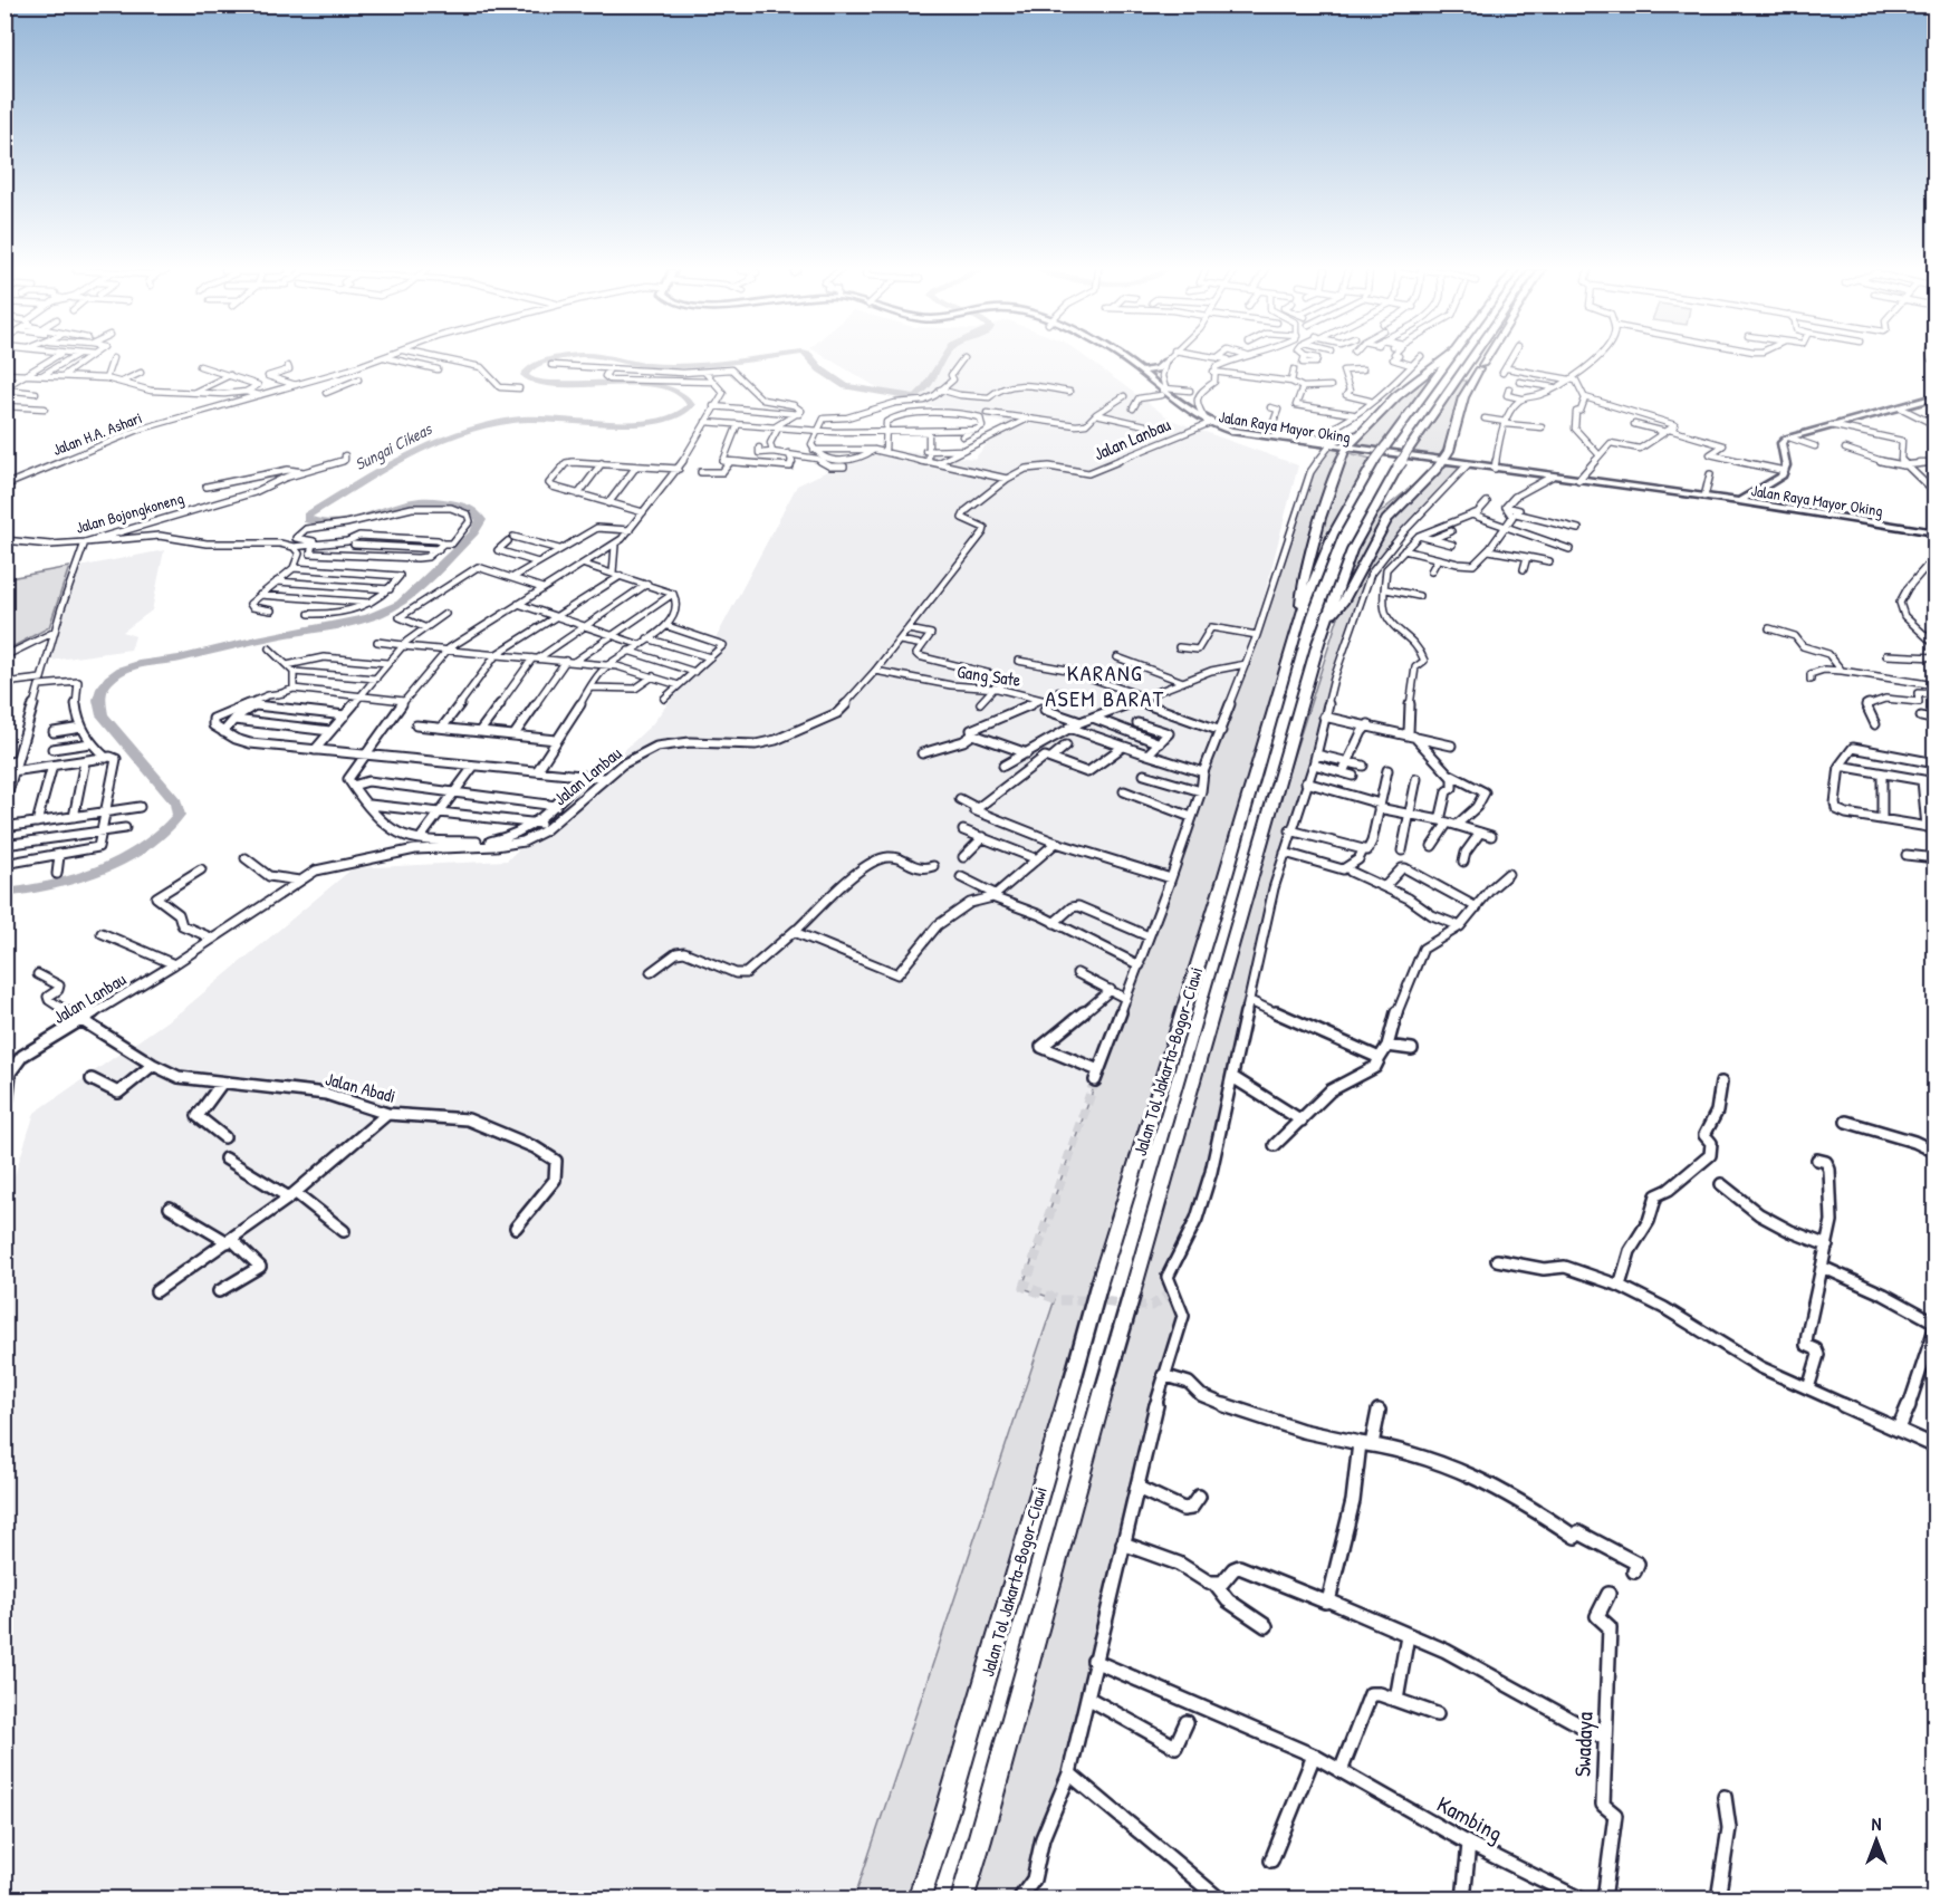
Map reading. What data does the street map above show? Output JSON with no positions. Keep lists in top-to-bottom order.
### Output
{
  "streets": {
    "highway": ["Jalan Tol Jakarta–Bogor–Ciawi"],
    "main road": ["Jalan Raya Mayor Oking"],
    "street": [
      "Jalan H.A. Ashari",
      "Jalan Lanbau",
      "Jalan Bojongkoneng",
      "Gang Sate",
      "Jalan Abadi",
      "Swadaya",
      "Kambing"
    ]
  },
  "crossings": [
    ["Jalan Raya Mayor Oking", "Jalan Lanbau"],
    ["Jalan Lanbau", "Gang Sate"],
    ["Jalan Lanbau", "Jalan Abadi"]
  ],
  "districts": ["KARANG ASEM BARAT"],
  "water": ["Sungai Cikeas"],
  "north": "top"
}
